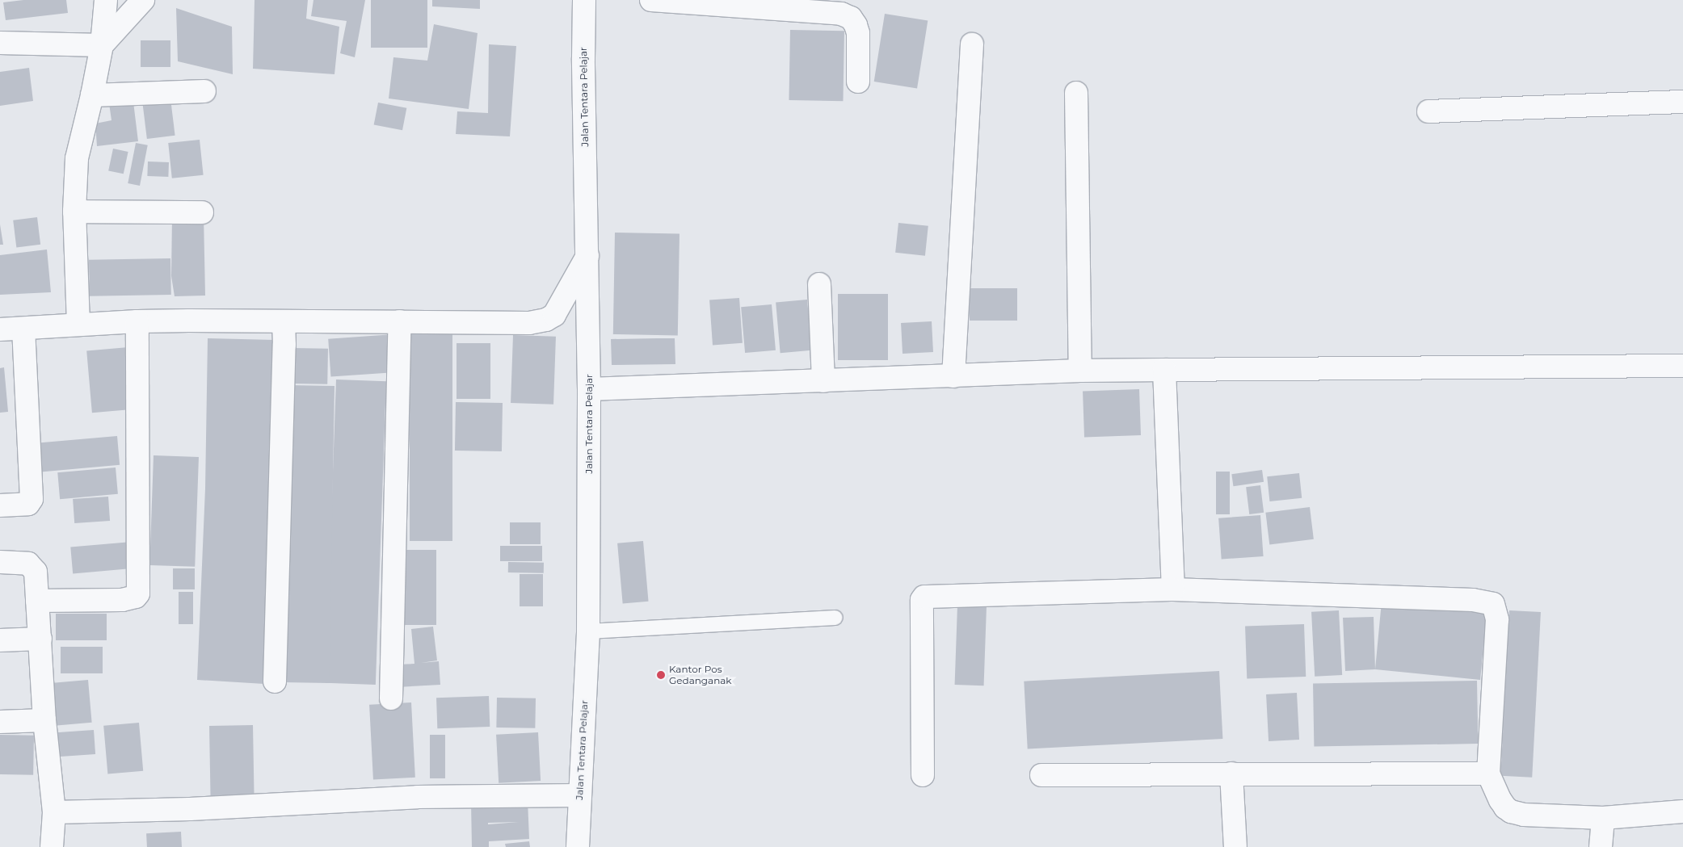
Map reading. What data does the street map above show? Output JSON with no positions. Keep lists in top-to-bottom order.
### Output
{
  "streets": {
    "street": ["Jalan Tentara Pelajar"]
  },
  "places": ["Kantor Pos Gedanganak"]
}
